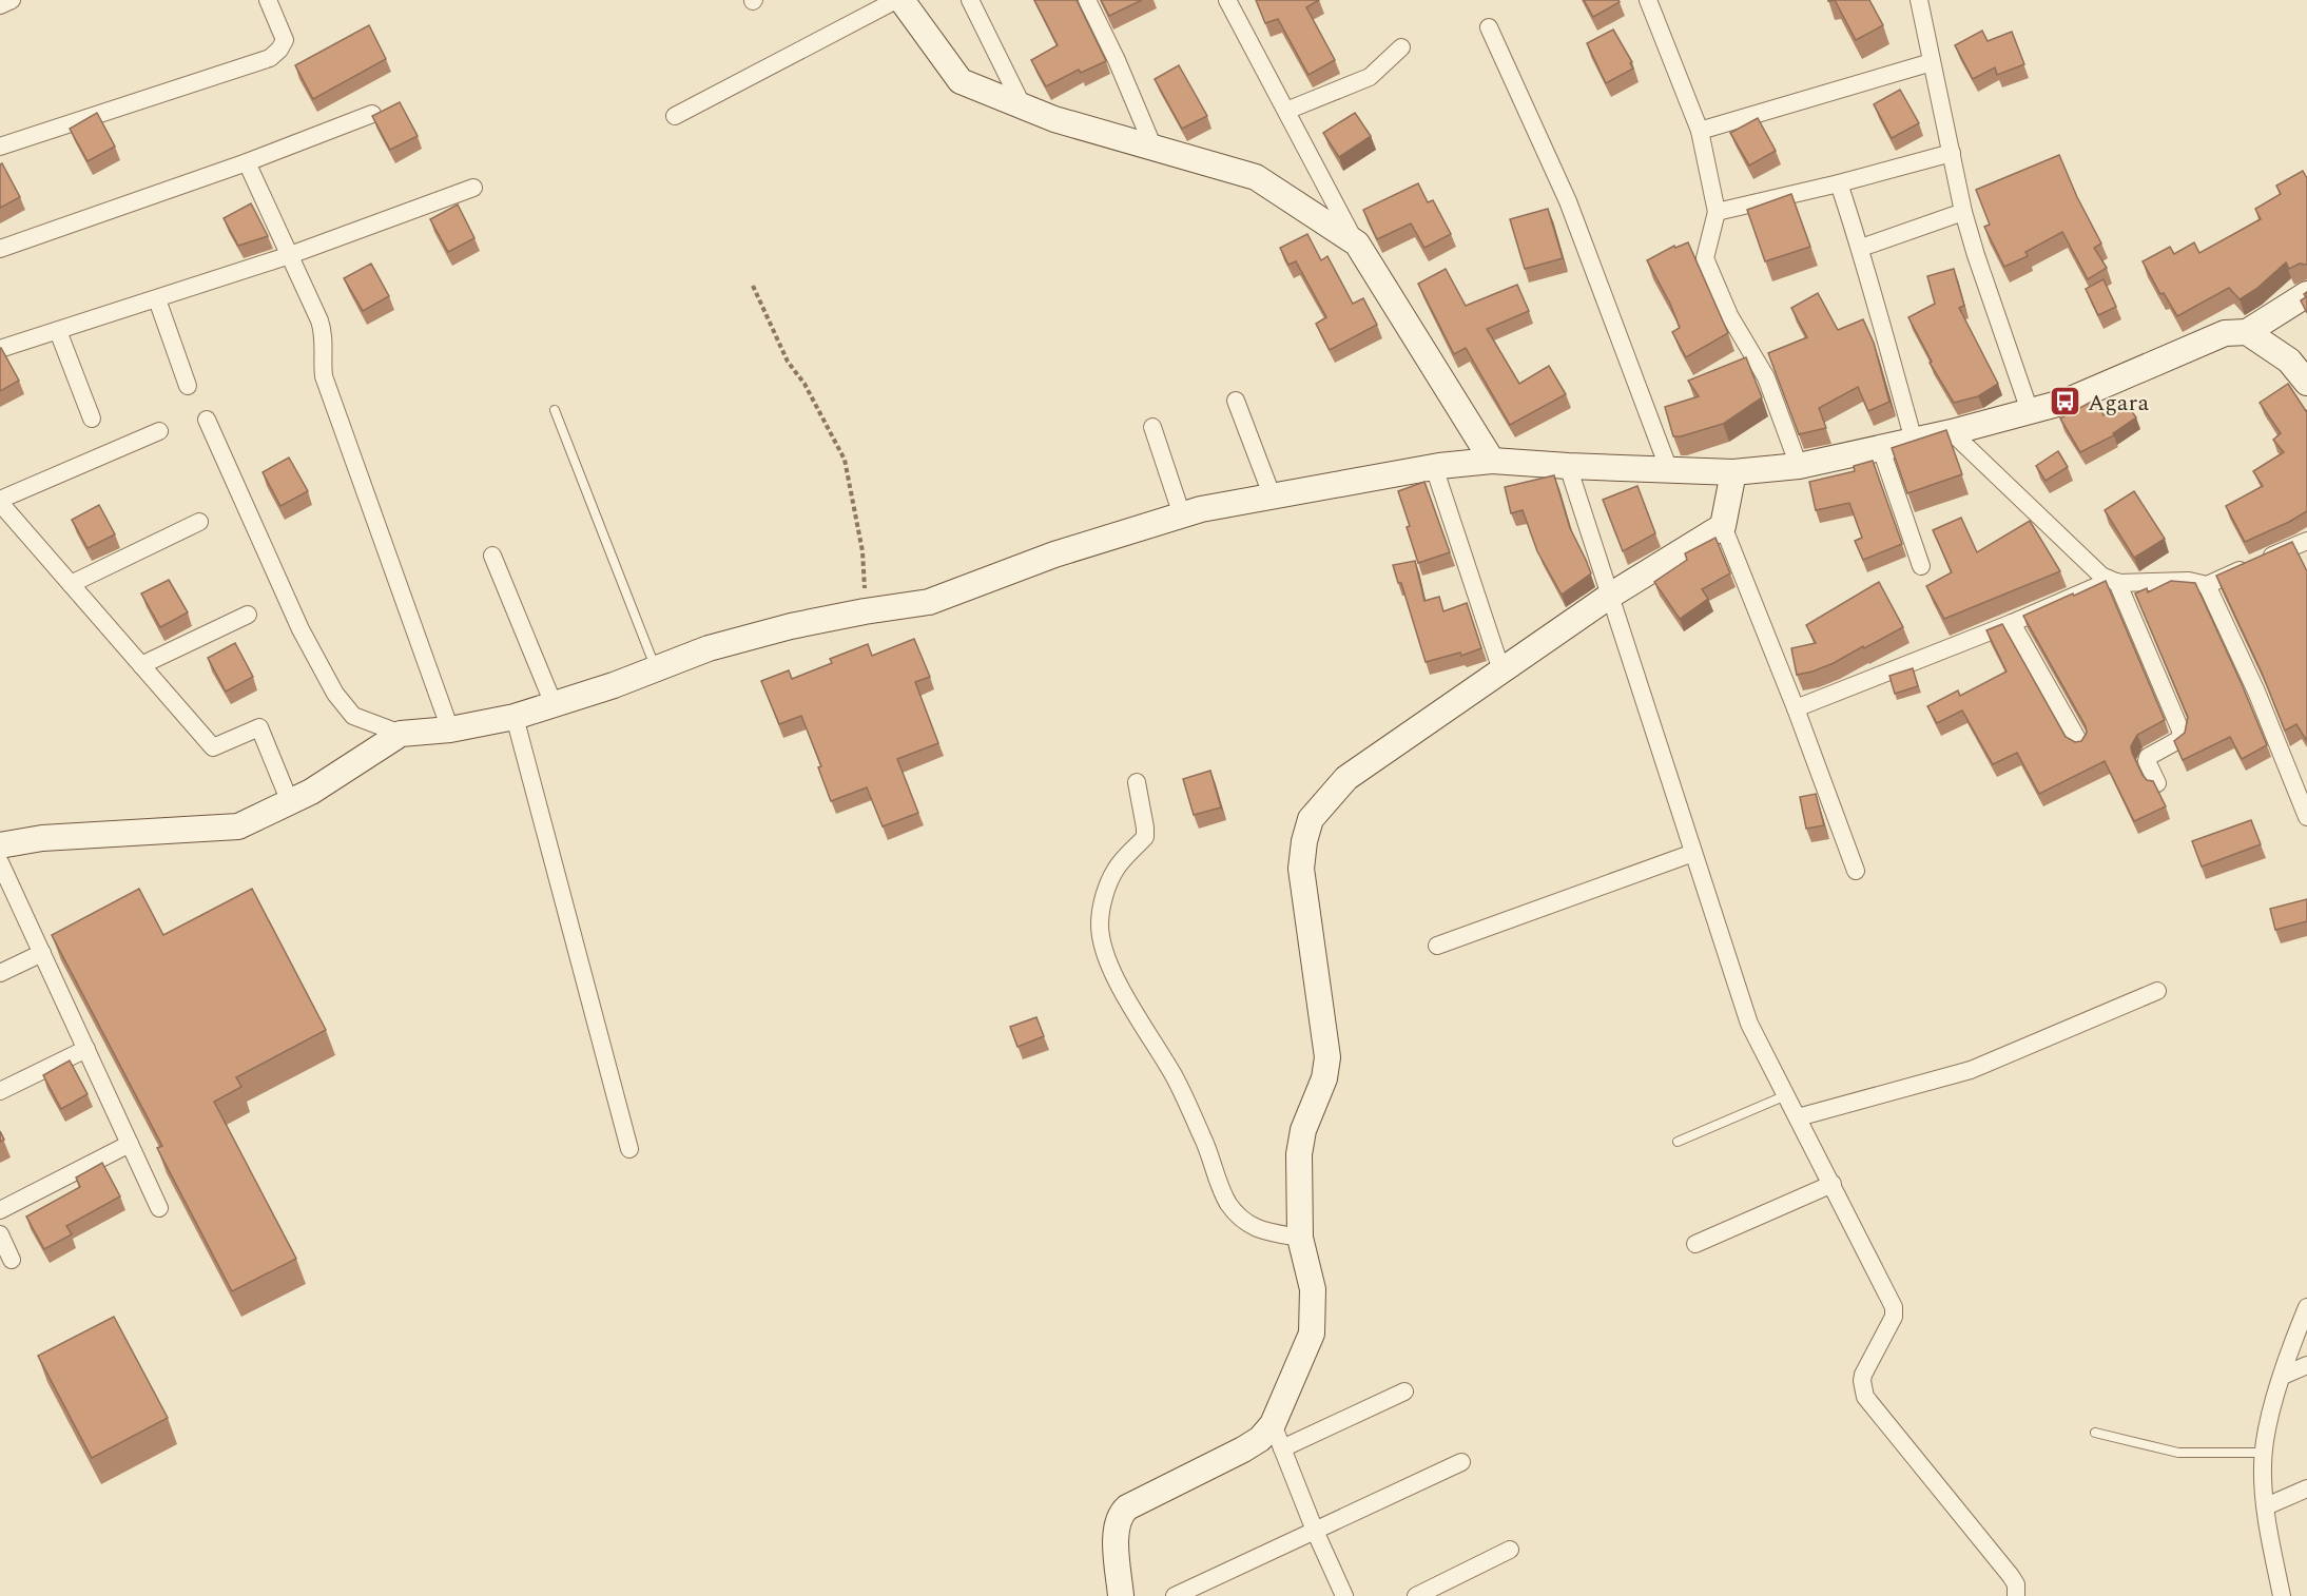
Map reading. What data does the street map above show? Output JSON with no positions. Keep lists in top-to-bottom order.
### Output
{
  "places": {
    "bus stop": ["Agara"]
  }
}
